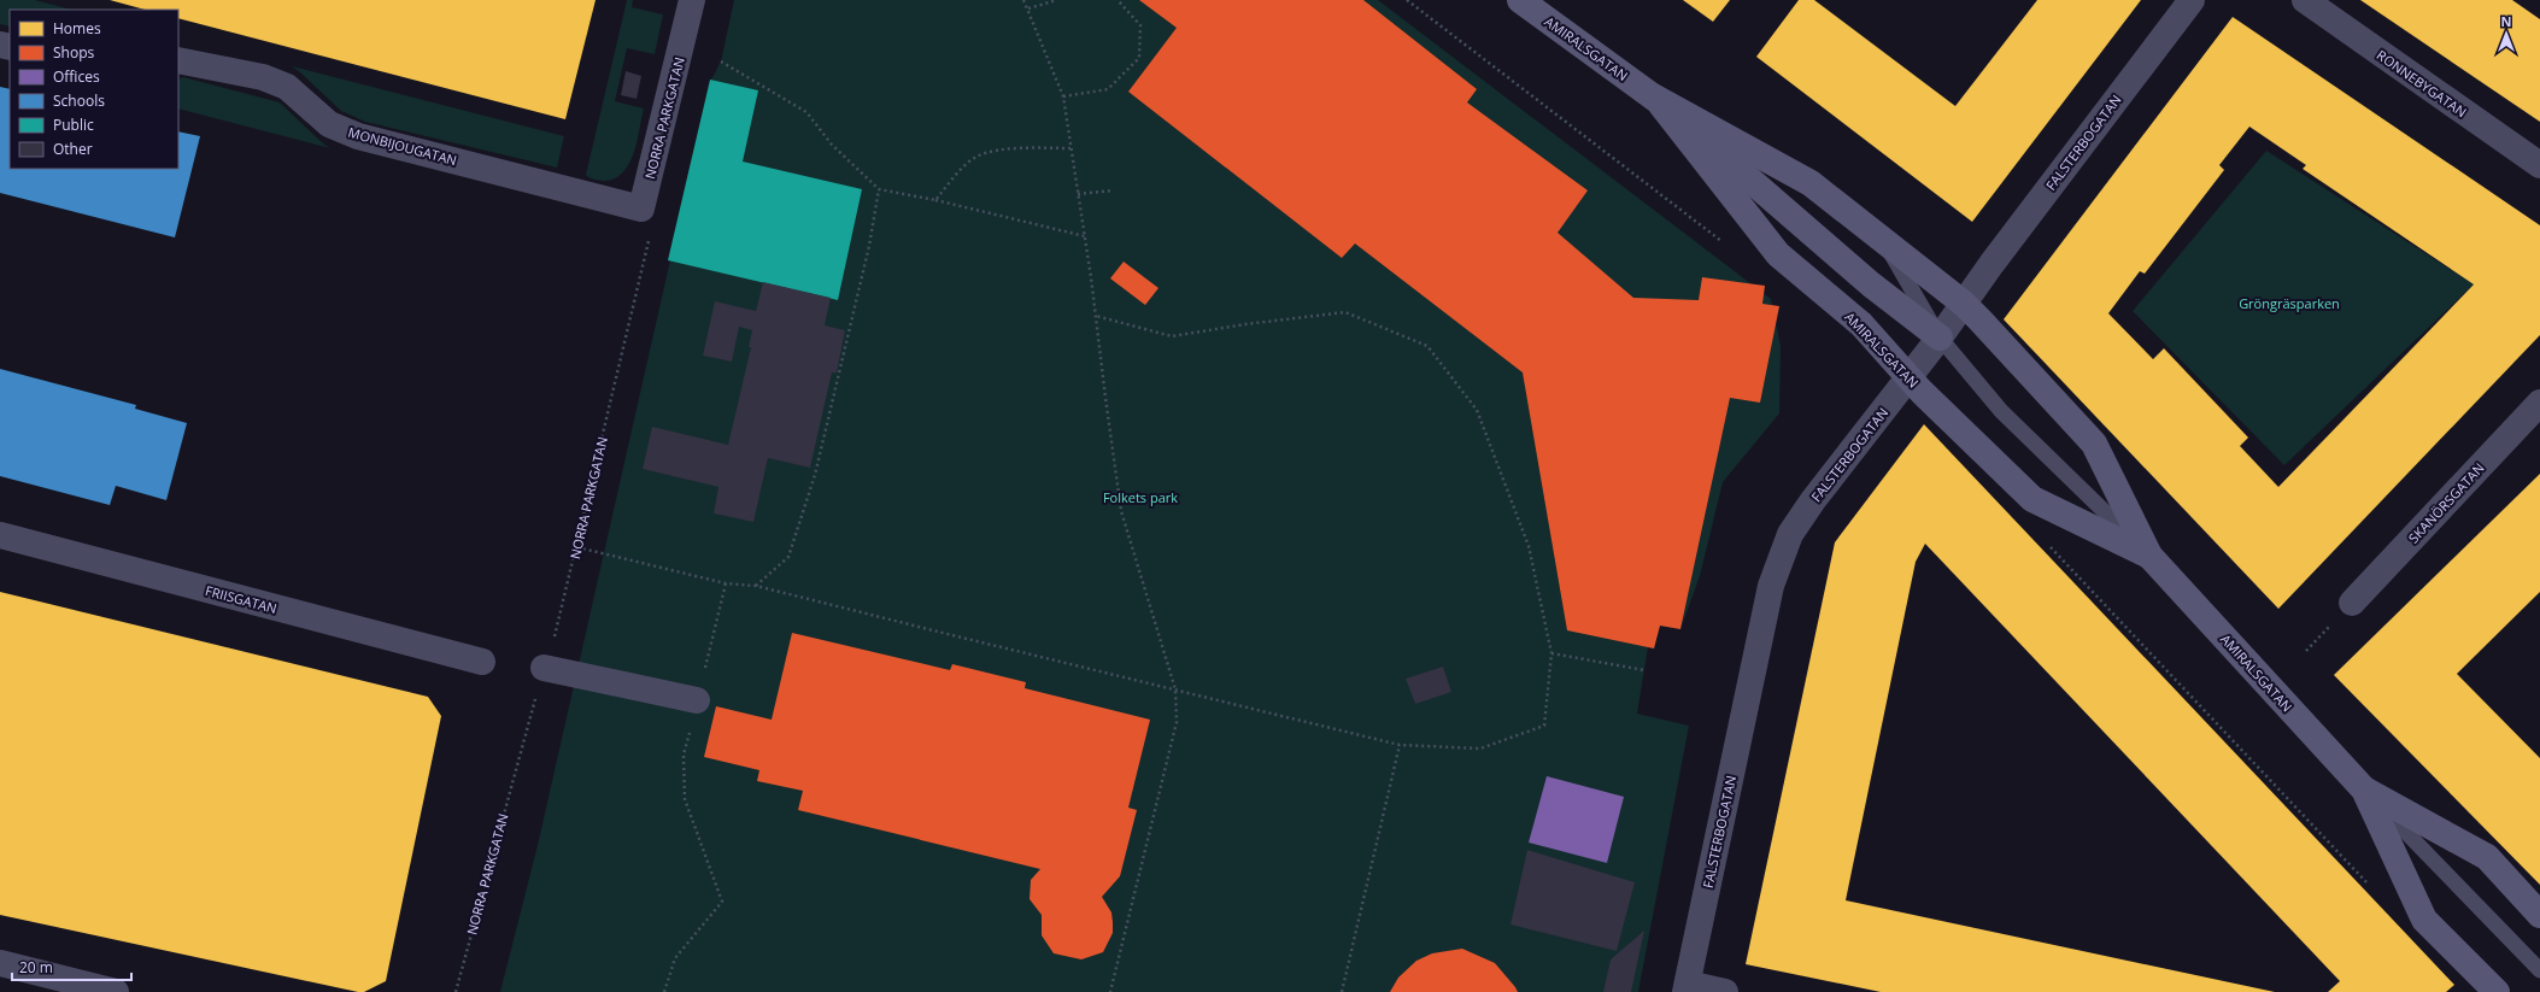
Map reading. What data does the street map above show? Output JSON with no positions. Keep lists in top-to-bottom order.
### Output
{
  "streets": {
    "main road": ["AMIRALSGATAN"],
    "street": [
      "RONNEBYGATAN",
      "NORRA PARKGATAN",
      "FALSTERBOGATAN",
      "MONBIJOUGATAN",
      "SKANÖRSGATAN",
      "FRIISGATAN"
    ]
  },
  "crossings": [
    ["AMIRALSGATAN", "FALSTERBOGATAN"],
    ["NORRA PARKGATAN", "MONBIJOUGATAN"]
  ],
  "parks": ["Gröngräsparken", "Folkets park"],
  "legend": [
    "Homes",
    "Shops",
    "Offices",
    "Schools",
    "Public",
    "Other"
  ],
  "scale_bar": "20 m",
  "north": "top"
}
